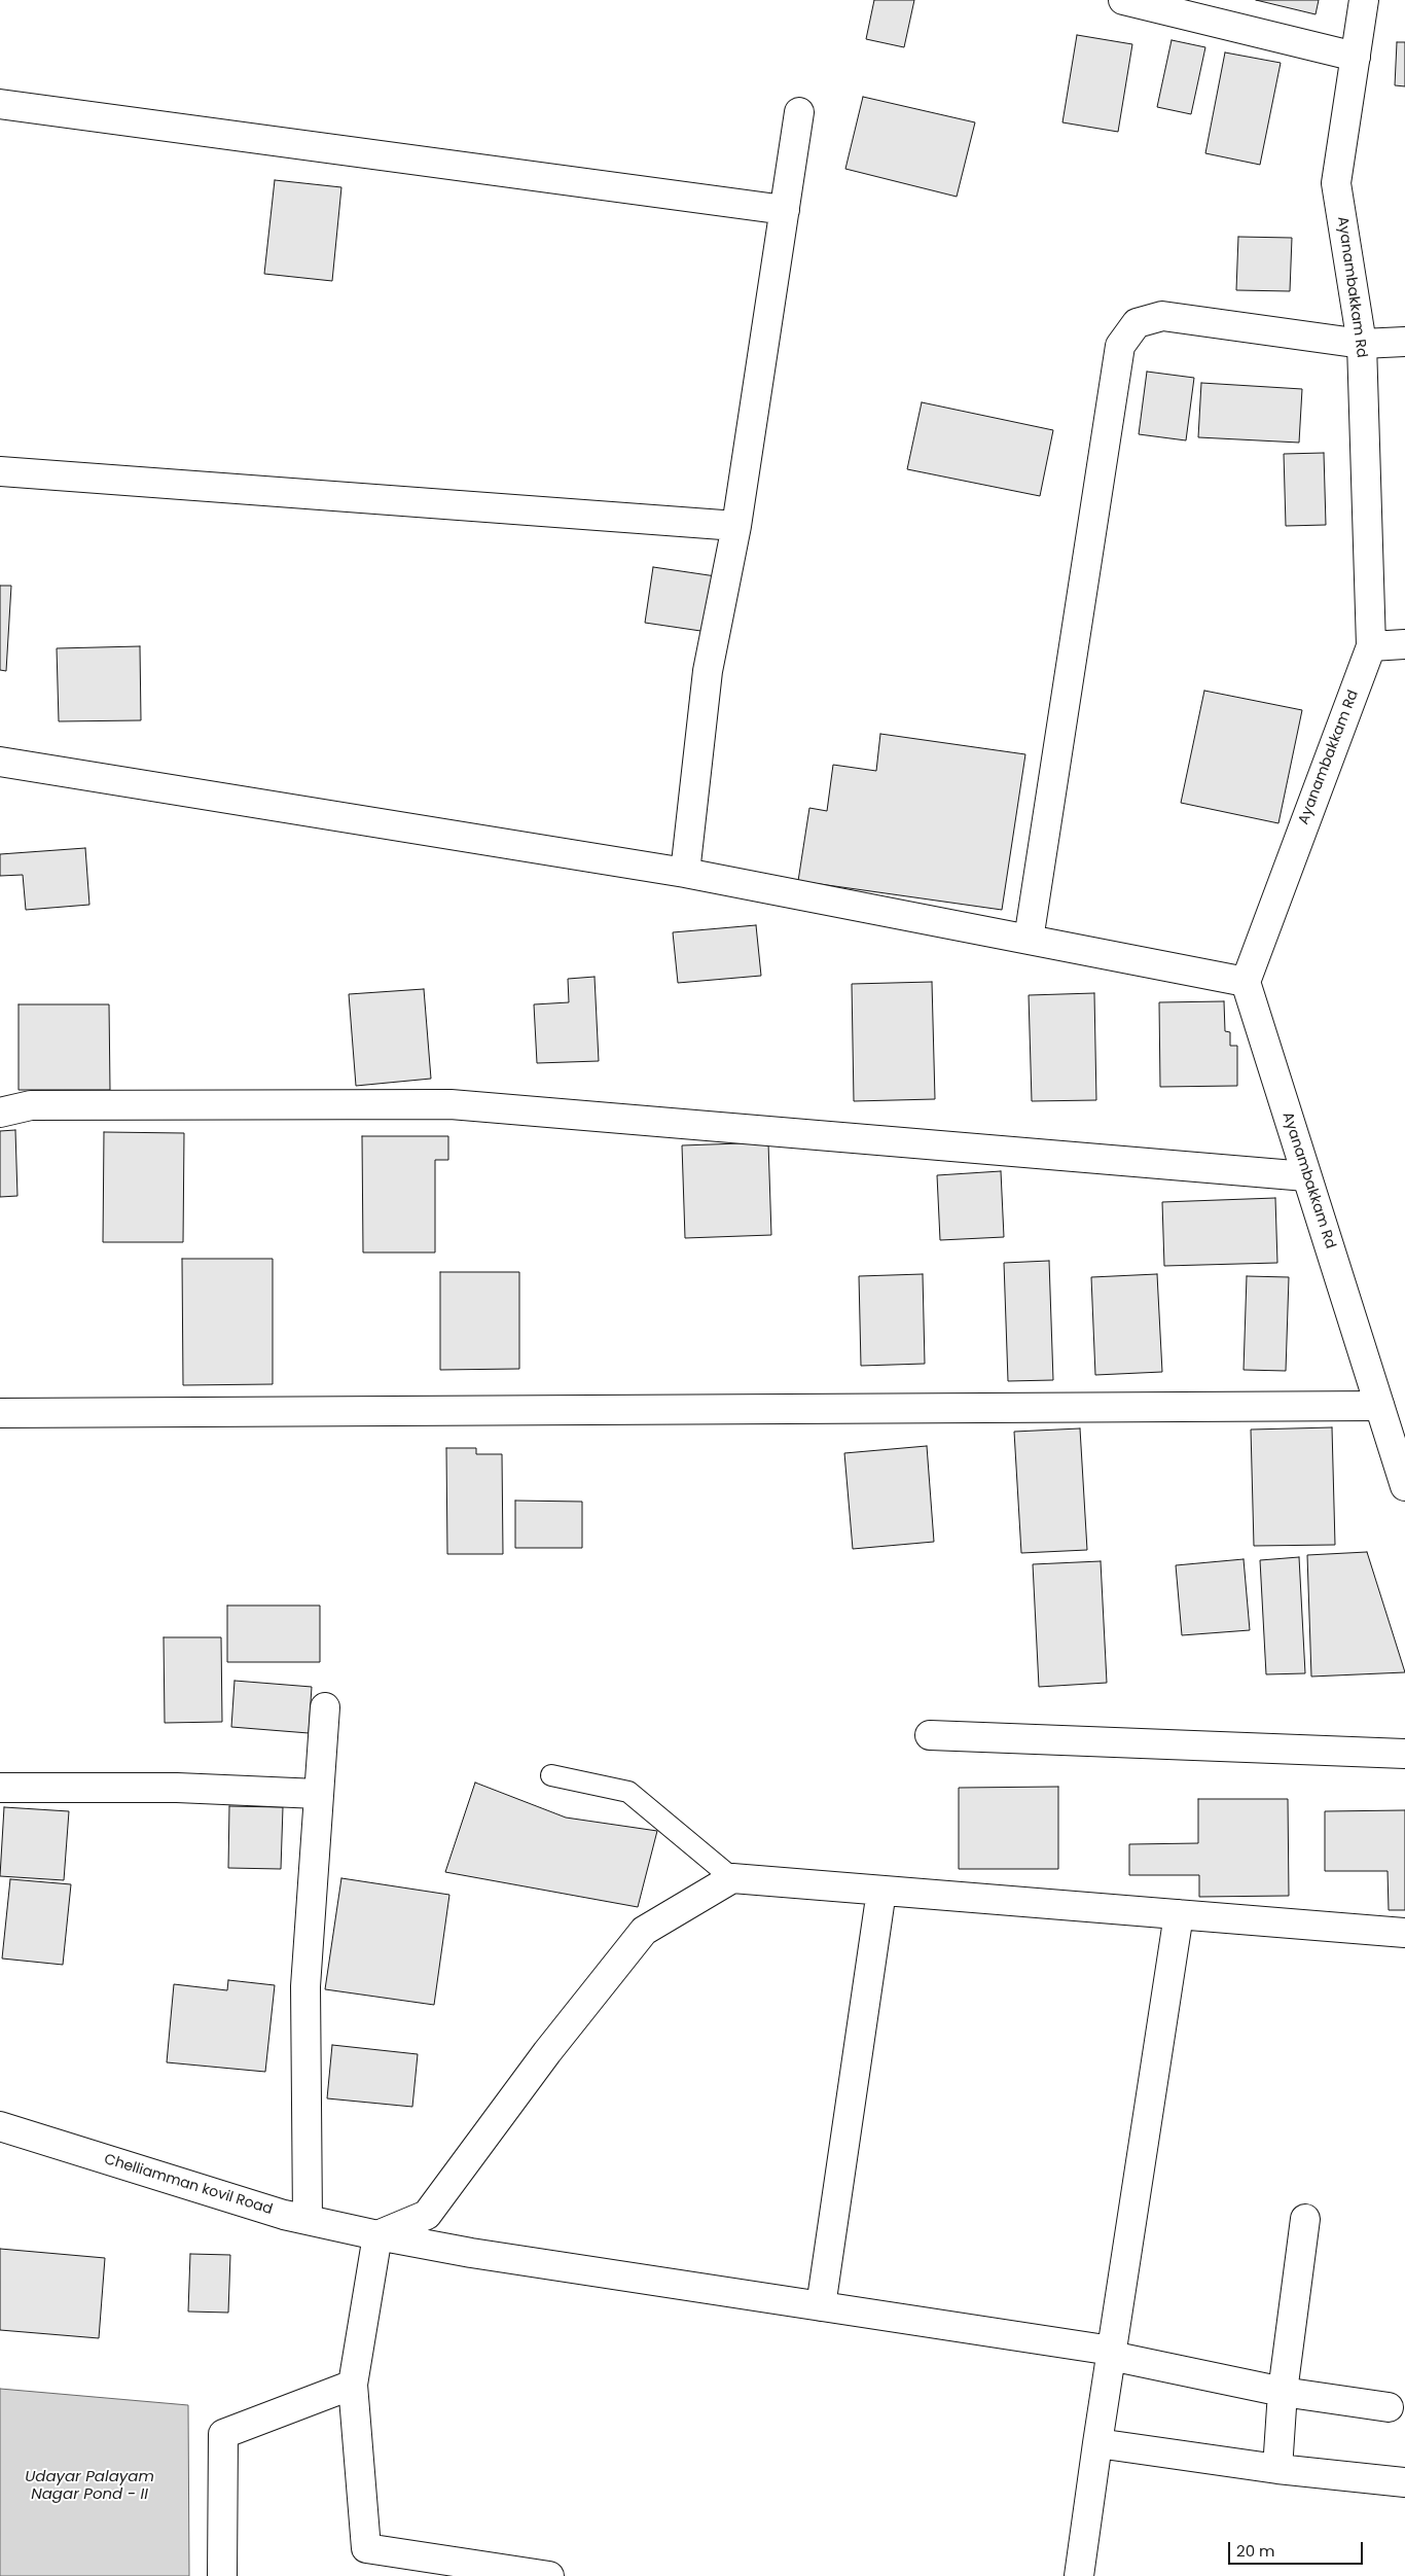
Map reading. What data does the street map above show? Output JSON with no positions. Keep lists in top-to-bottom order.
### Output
{
  "streets": {
    "street": ["Ayanambakkam Rd", "Chelliamman kovil Road"]
  },
  "water": ["Udayar Palayam Nagar Pond - II"],
  "scale_bar": "20 m"
}
